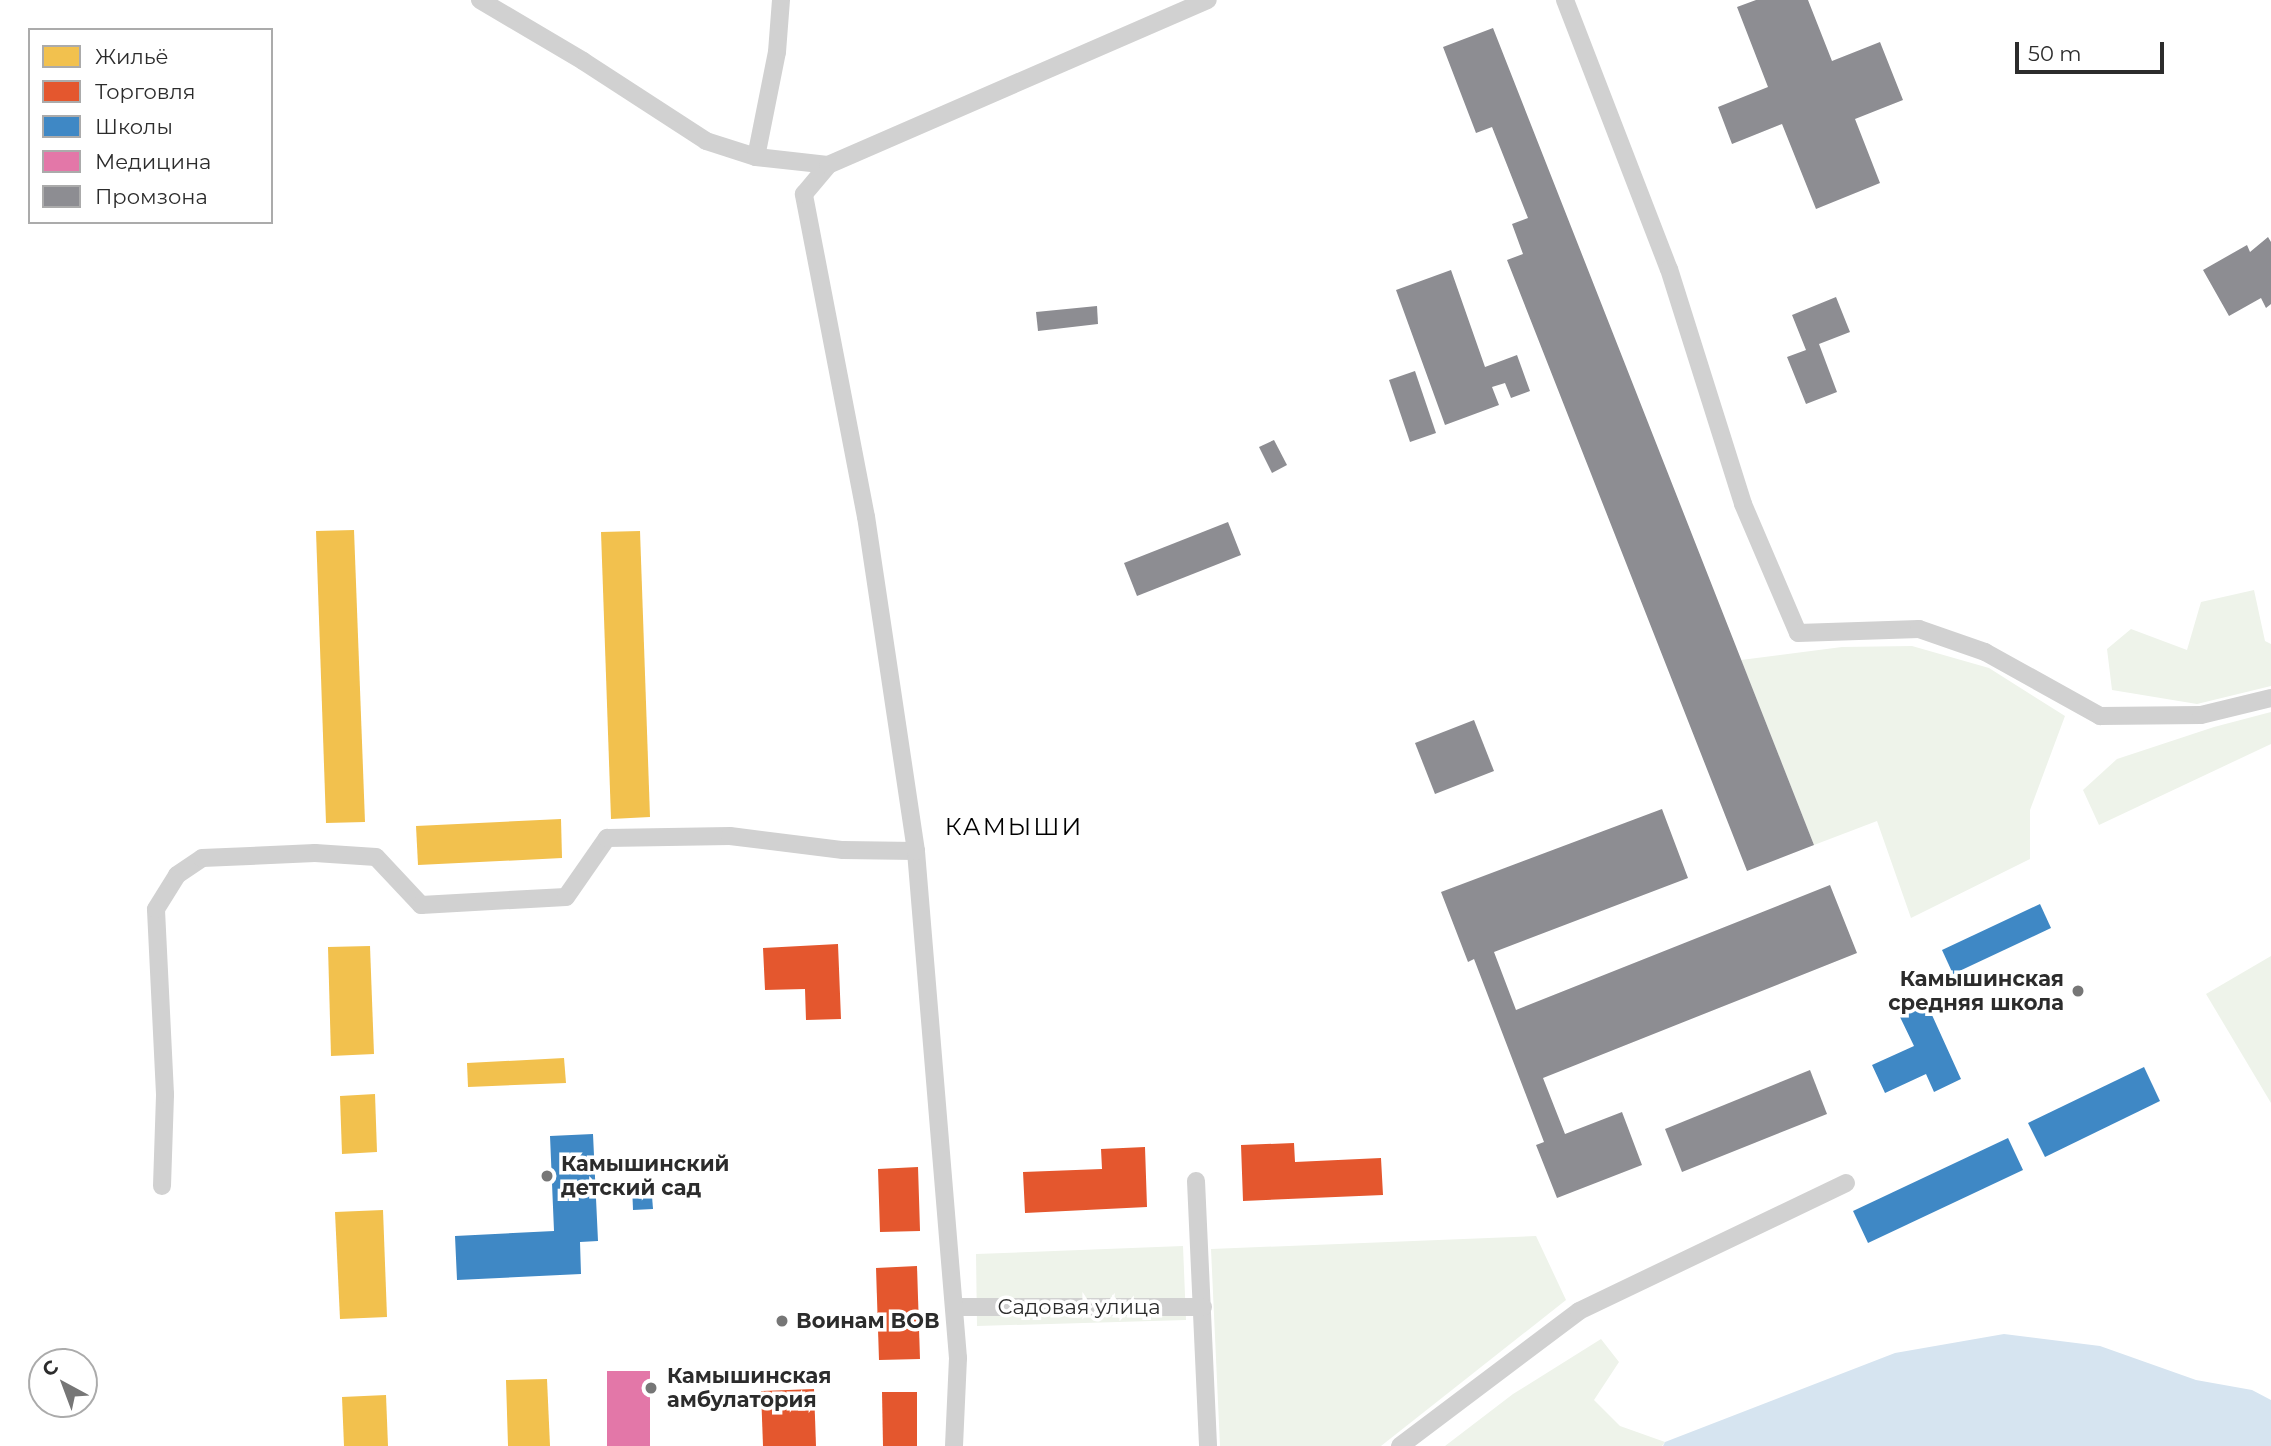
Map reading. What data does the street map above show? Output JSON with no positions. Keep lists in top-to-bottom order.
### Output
{
  "streets": {
    "street": ["Садовая улица"]
  },
  "districts": ["КАМЫШИ"],
  "places": [
    "Камышинская средняя школа",
    "Камышинский детский сад",
    "Воинам ВОВ",
    "Камышинская амбулатория"
  ],
  "legend": [
    "Жильё",
    "Торговля",
    "Школы",
    "Медицина",
    "Промзона"
  ],
  "scale_bar": "50 m",
  "north": "top left"
}
